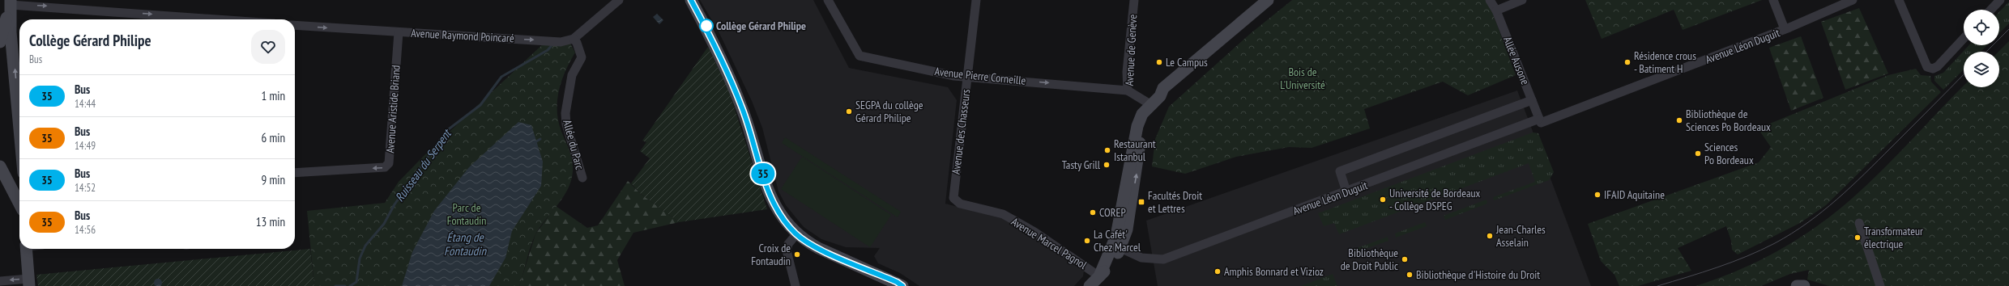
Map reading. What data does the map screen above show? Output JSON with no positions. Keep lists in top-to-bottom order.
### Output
{
  "streets": {
    "street": [
      "Avenue Raymond Poincaré",
      "Avenue Léon Duguit",
      "Avenue de Genève",
      "Allée Ausone",
      "Avenue Pierre Corneille",
      "Avenue Aristide Briand",
      "Avenue des Chasseurs",
      "Allée du Parc",
      "Avenue Marcel Pagnol"
    ]
  },
  "crossings": [
    ["Avenue Raymond Poincaré", "Avenue Aristide Briand"],
    ["Avenue Raymond Poincaré", "Allée du Parc"],
    ["Avenue Léon Duguit", "Allée Ausone"],
    ["Avenue de Genève", "Avenue Pierre Corneille"],
    ["Avenue Pierre Corneille", "Avenue des Chasseurs"],
    ["Avenue des Chasseurs", "Avenue Marcel Pagnol"]
  ],
  "one_way": ["Avenue Raymond Poincaré", "Avenue Pierre Corneille"],
  "water": ["Ruisseau du Serpent", "Étang de Fontaudin"],
  "parks": ["Bois de L'Université", "Parc de Fontaudin"],
  "places": {
    "other": [
      "Collège Gérard Philipe",
      "Le Campus",
      "Résidence crous - Batiment H",
      "SEGPA du collège Gérard Philipe",
      "Bibliothèque de Sciences Po Bordeaux",
      "Restaurant Istanbul",
      "Sciences Po Bordeaux",
      "Tasty Grill",
      "IFAID Aquitaine",
      "Université de Bordeaux - Collège DSPEG",
      "COREP",
      "Jean-Charles Asselain",
      "Transformateur électrique",
      "La Cafét' Chez Marcel",
      "Croix de Fontaudin",
      "Bibliothèque de Droit Public",
      "Amphis Bonnard et Vizioz",
      "Bibliothèque d'Histoire du Droit"
    ],
    "transit": ["Facultés Droit et Lettres"]
  },
  "lines": ["bus line 35"],
  "page": {
    "on_map": "35",
    "heading": ["Collège Gérard Philipe", "Bus"],
    "list": [
      {
        "mark": "35",
        "name": "Bus",
        "note": "14:44",
        "value": "1 min"
      },
      {
        "mark": "35",
        "name": "Bus",
        "note": "14:49",
        "value": "6 min"
      },
      {
        "mark": "35",
        "name": "Bus",
        "note": "14:52",
        "value": "9 min"
      },
      {
        "mark": "35",
        "name": "Bus",
        "note": "14:56",
        "value": "13 min"
      }
    ]
  }
}
